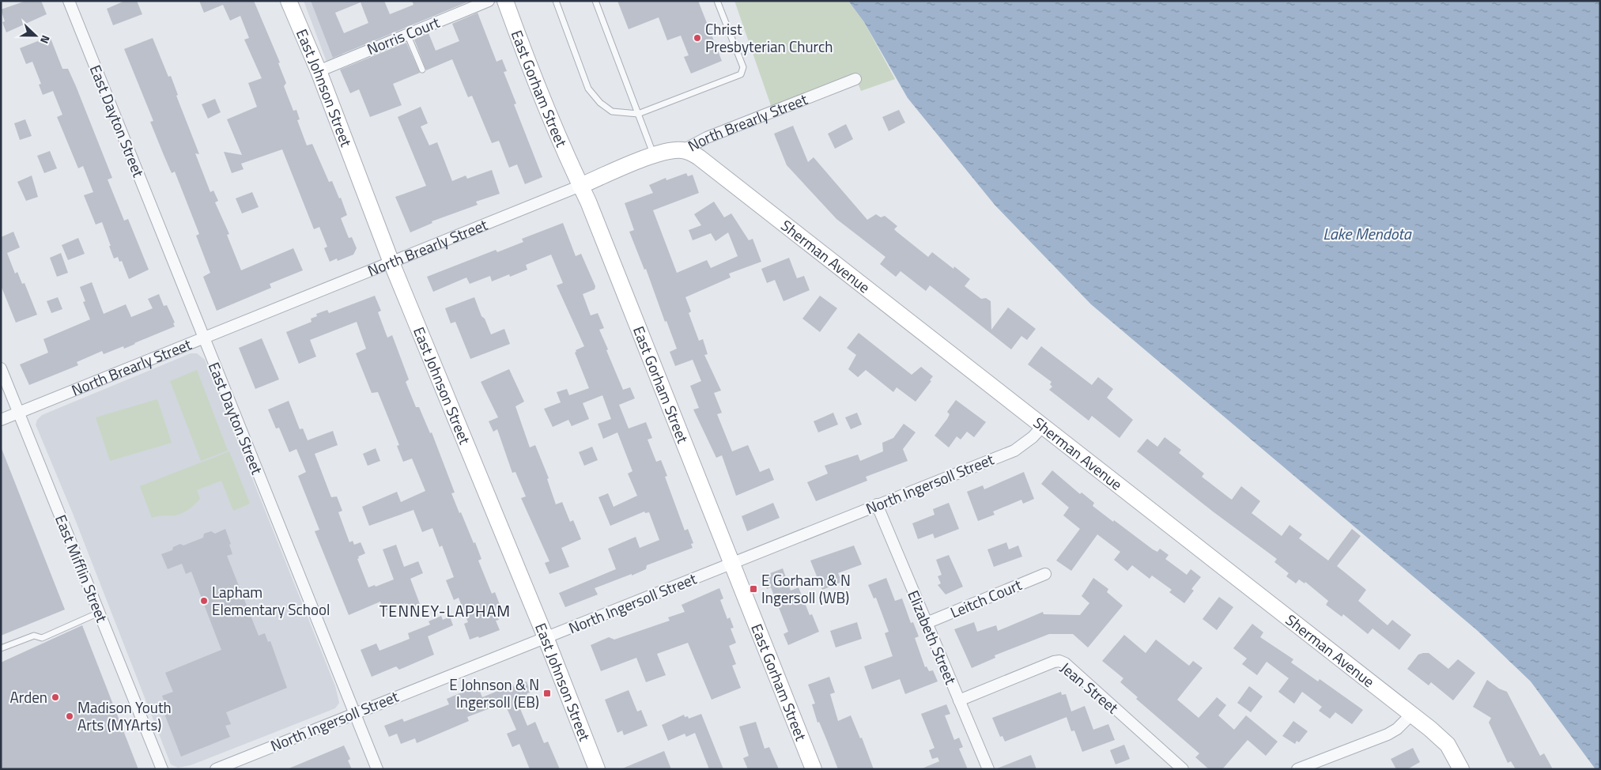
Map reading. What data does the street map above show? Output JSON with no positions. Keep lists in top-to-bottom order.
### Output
{
  "streets": {
    "main road": [
      "East Johnson Street",
      "East Gorham Street",
      "North Brearly Street",
      "Sherman Avenue"
    ],
    "street": [
      "Norris Court",
      "East Dayton Street",
      "North Ingersoll Street",
      "East Mifflin Street",
      "Leitch Court",
      "Elizabeth Street",
      "Jean Street"
    ]
  },
  "crossings": [
    ["Norris Court", "East Johnson Street"],
    ["East Johnson Street", "North Brearly Street"],
    ["East Johnson Street", "North Ingersoll Street"],
    ["East Gorham Street", "North Brearly Street"],
    ["East Gorham Street", "North Ingersoll Street"],
    ["East Dayton Street", "North Brearly Street"],
    ["East Dayton Street", "North Ingersoll Street"],
    ["North Brearly Street", "Sherman Avenue"],
    ["North Brearly Street", "East Mifflin Street"],
    ["Sherman Avenue", "North Ingersoll Street"],
    ["North Ingersoll Street", "Elizabeth Street"],
    ["Leitch Court", "Elizabeth Street"],
    ["Elizabeth Street", "Jean Street"]
  ],
  "districts": ["TENNEY-LAPHAM"],
  "water": ["Lake Mendota"],
  "places": {
    "other": [
      "Christ Presbyterian Church",
      "Lapham Elementary School",
      "Arden",
      "Madison Youth Arts (MYArts)"
    ],
    "transit": ["E Gorham & N Ingersoll (WB)", "E Johnson & N Ingersoll (EB)"]
  },
  "north": "right"
}
